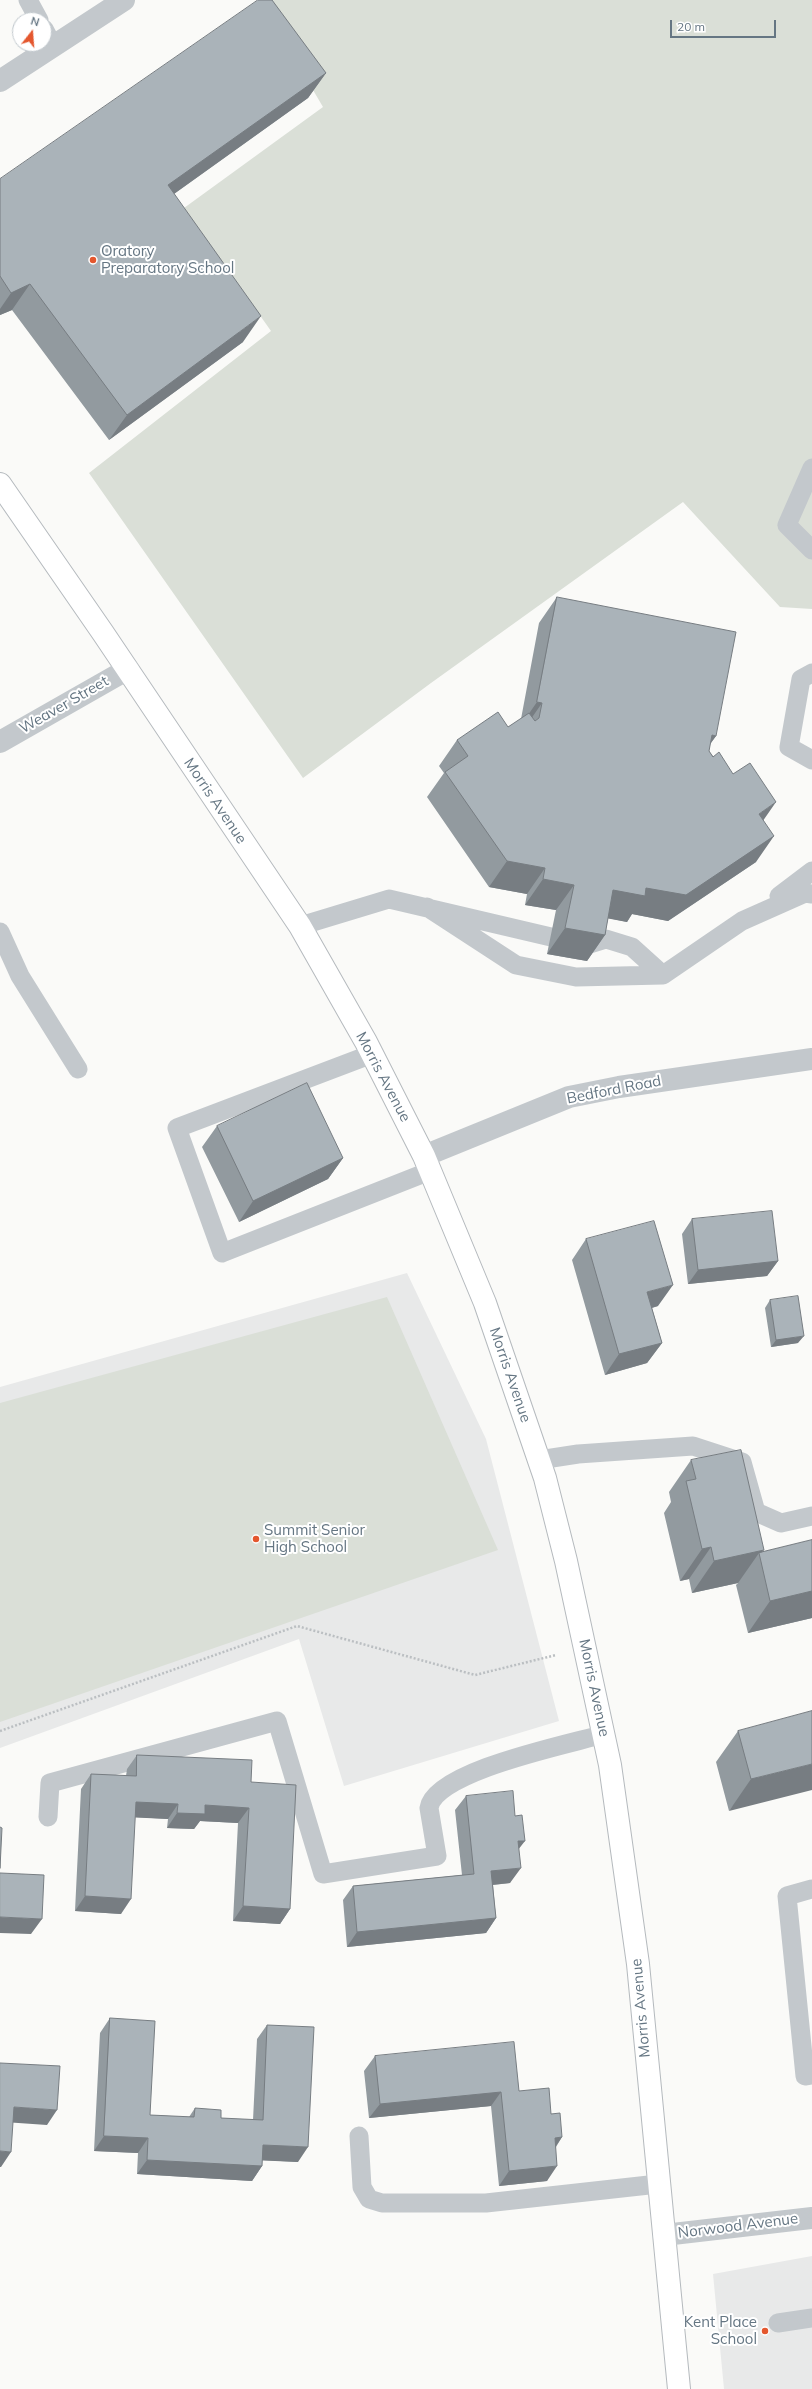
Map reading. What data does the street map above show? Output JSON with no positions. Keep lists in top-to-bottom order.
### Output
{
  "streets": {
    "main road": ["Morris Avenue"],
    "street": ["Weaver Street", "Bedford Road", "Norwood Avenue"]
  },
  "crossings": [
    ["Weaver Street", "Morris Avenue"],
    ["Morris Avenue", "Bedford Road"],
    ["Morris Avenue", "Norwood Avenue"]
  ],
  "places": ["Oratory Preparatory School", "Summit Senior High School", "Kent Place School"],
  "scale_bar": "20 m",
  "north": "top"
}
